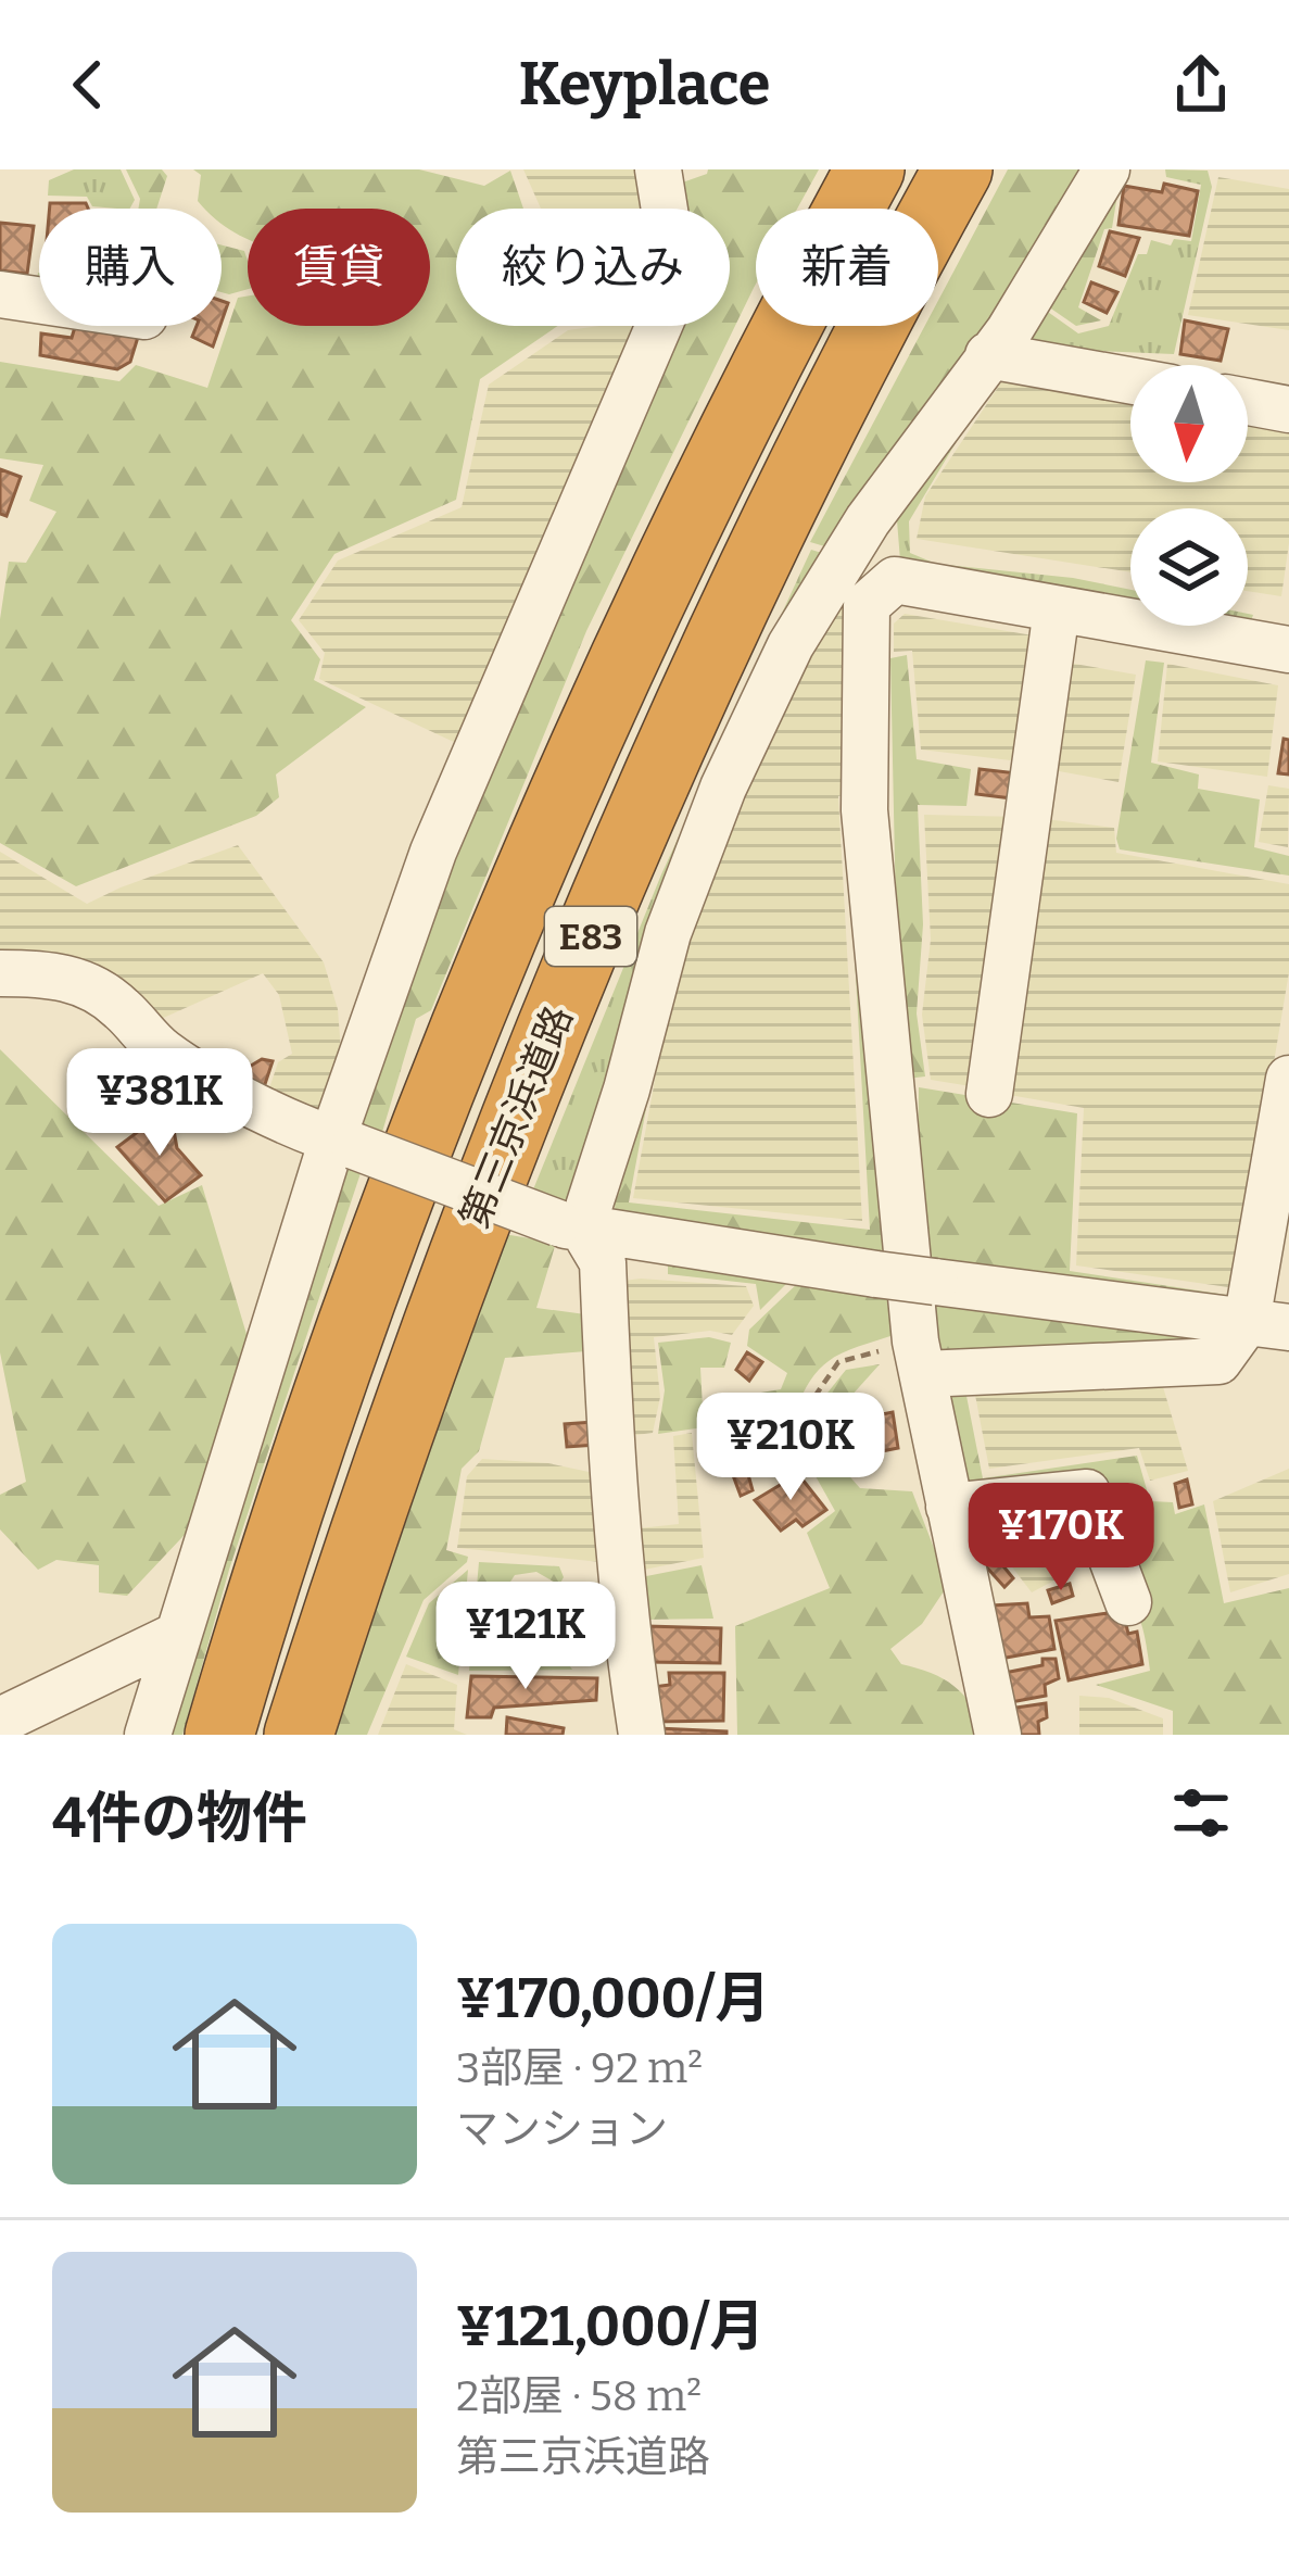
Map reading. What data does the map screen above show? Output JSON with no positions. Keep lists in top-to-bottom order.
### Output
{
  "streets": {
    "highway": ["E83", "第三京浜道路"]
  },
  "north": "bottom",
  "page": {
    "header": "Keyplace",
    "chip": [
      "購入",
      "賃貸",
      "絞り込み",
      "新着"
    ],
    "price": [
      "¥381K",
      "¥210K",
      "¥170K",
      "¥121K"
    ],
    "heading": "4件の物件",
    "list": [
      {
        "name": "¥170,000/月",
        "note": "3部屋 · 92 m² · マンション"
      },
      {
        "name": "¥121,000/月",
        "note": "2部屋 · 58 m² · 第三京浜道路"
      }
    ]
  }
}
